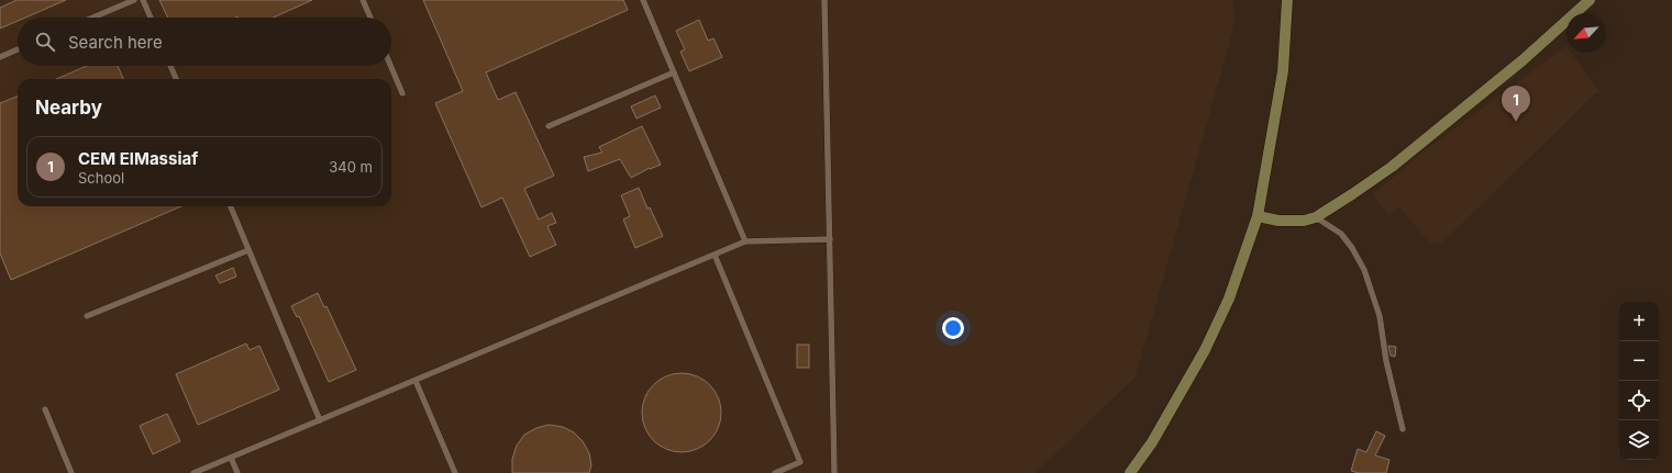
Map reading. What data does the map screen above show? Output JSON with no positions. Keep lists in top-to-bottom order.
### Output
{
  "north": "bottom left",
  "page": {
    "search": "Search here",
    "heading": "Nearby",
    "pins": "1",
    "list": [
      {
        "mark": "1",
        "name": "CEM ElMassiaf",
        "note": "School",
        "value": "340 m"
      }
    ],
    "map_buttons": ["+", "−"]
  }
}
